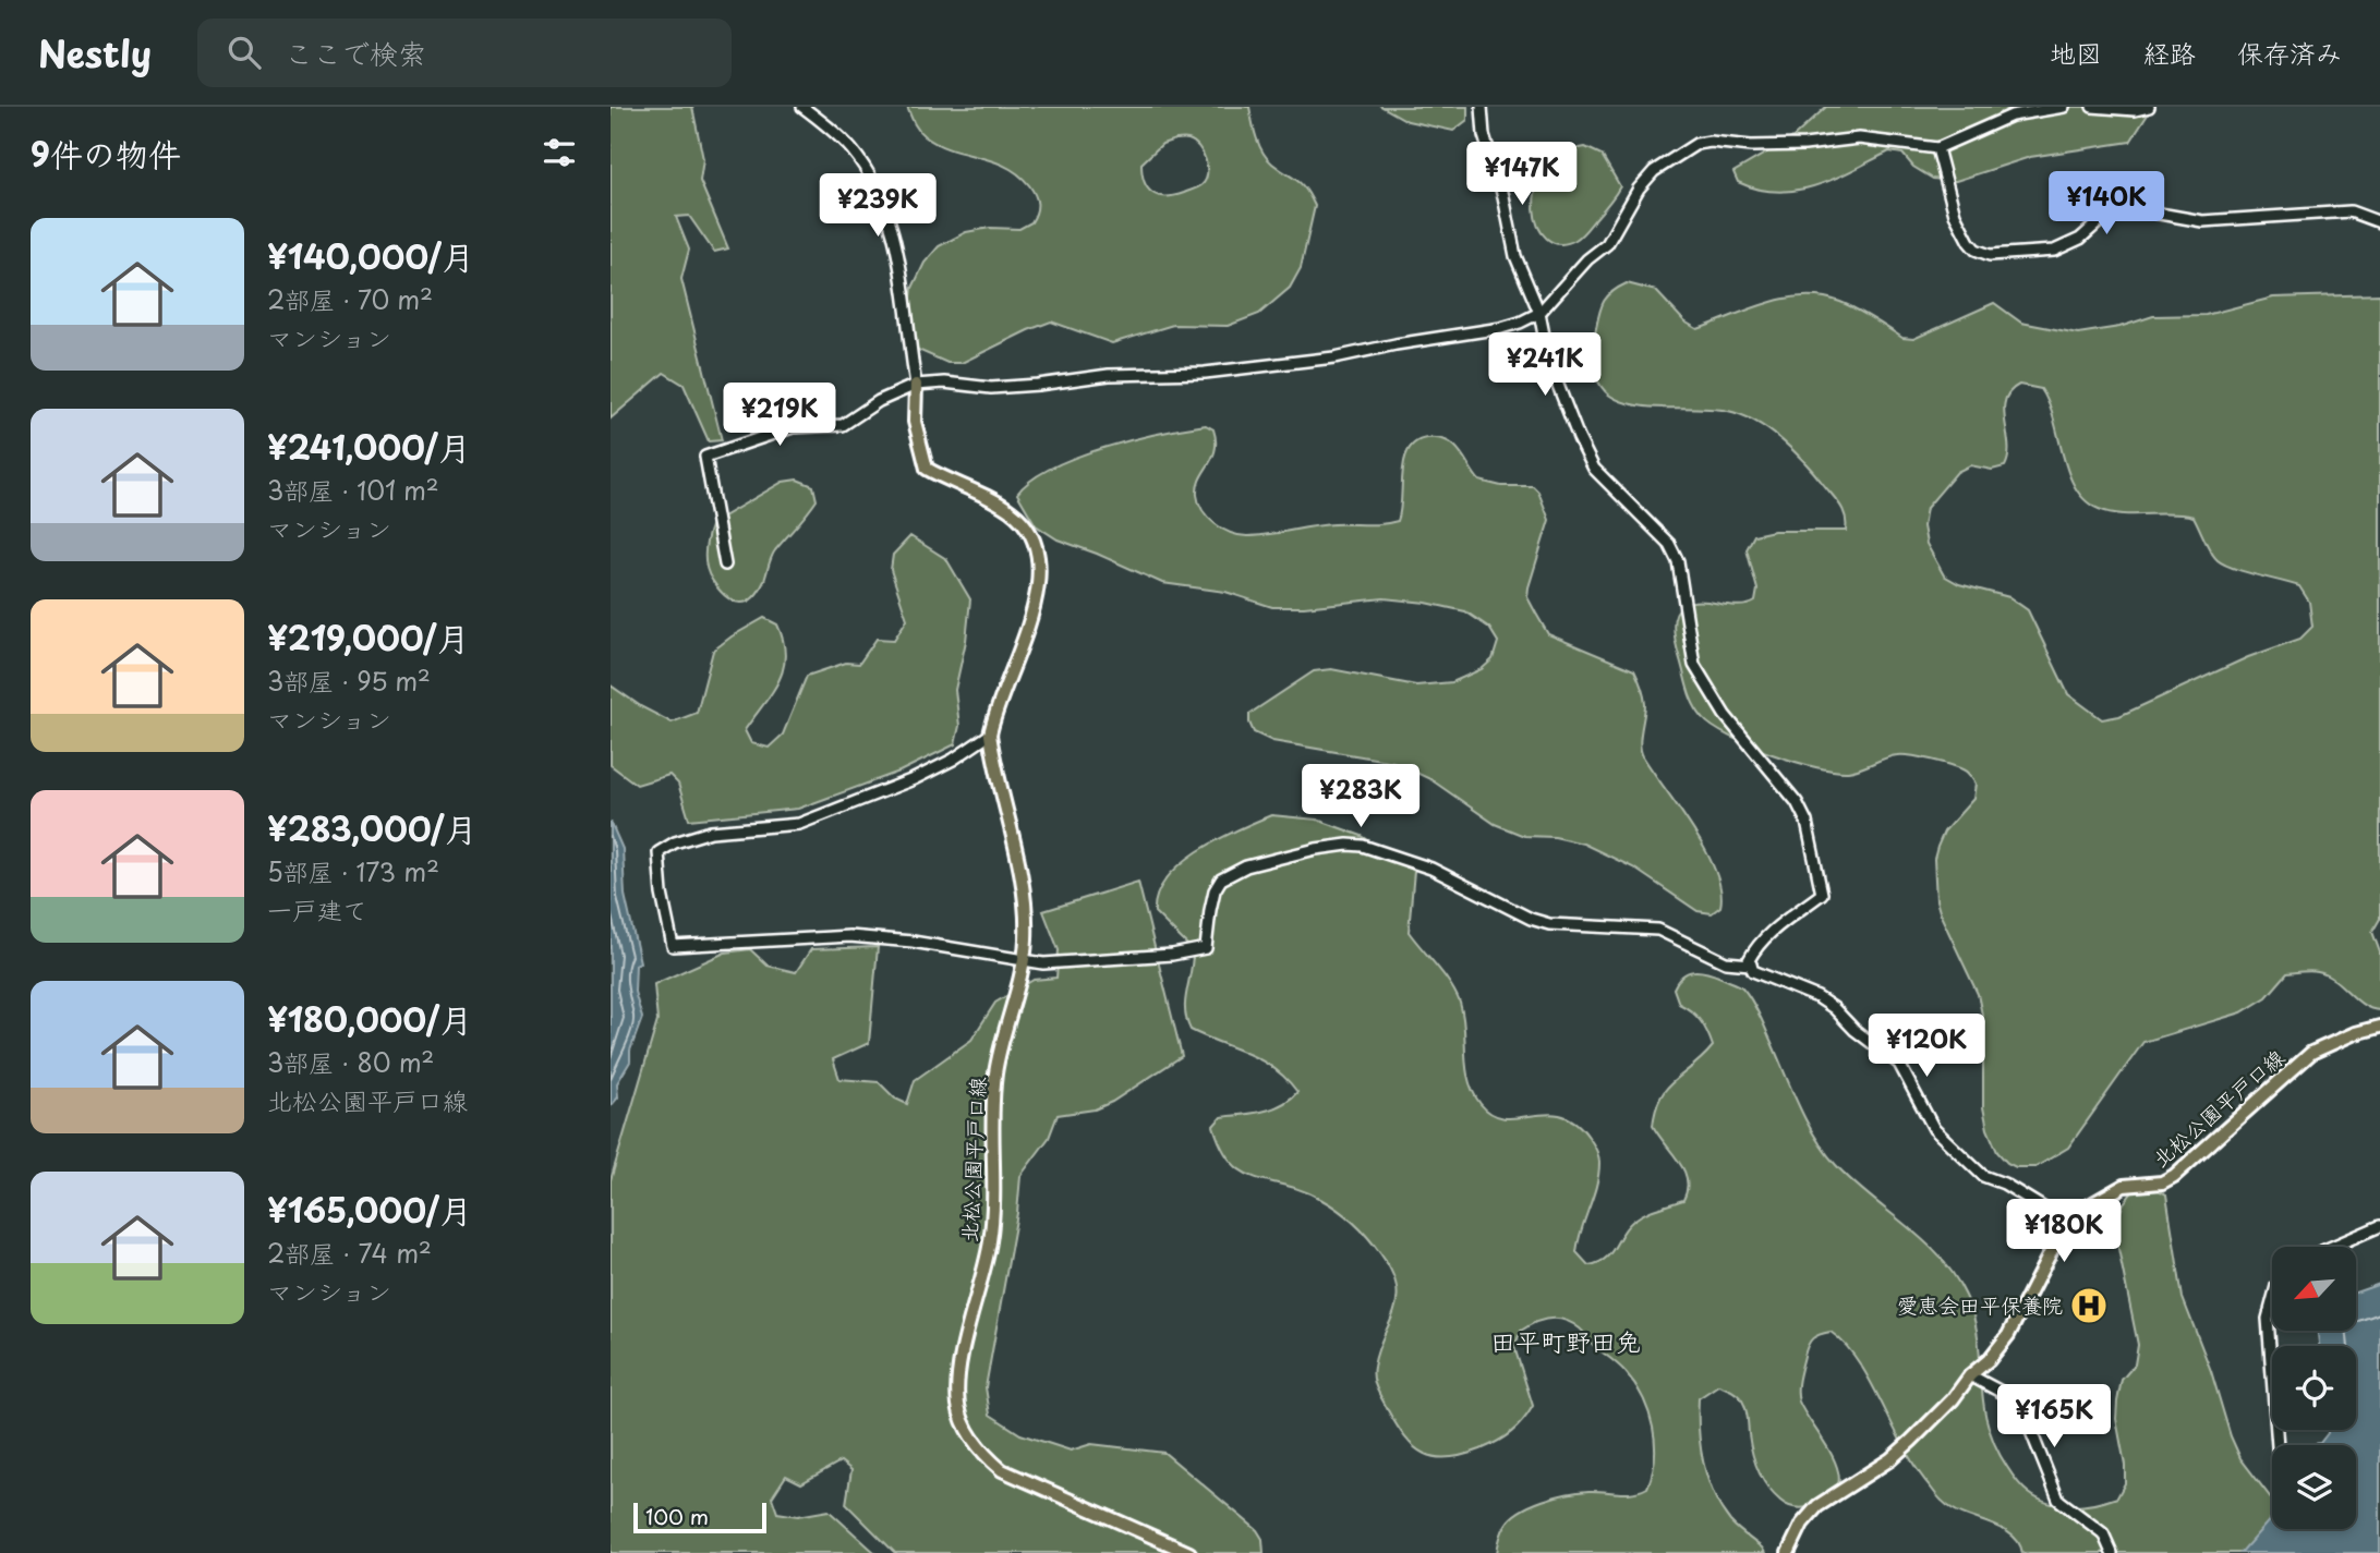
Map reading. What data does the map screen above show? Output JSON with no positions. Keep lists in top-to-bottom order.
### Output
{
  "streets": {
    "main road": ["北松公園平戸口線"]
  },
  "districts": ["田平町野田免"],
  "places": {
    "hospital": ["愛恵会田平保養院"]
  },
  "scale_bar": "100 m",
  "north": "bottom left",
  "page": {
    "header": "Nestly",
    "search": "ここで検索",
    "nav": ["地図", "経路", "保存済み"],
    "heading": "9件の物件",
    "price": [
      "¥147K",
      "¥140K",
      "¥239K",
      "¥241K",
      "¥219K",
      "¥283K",
      "¥120K",
      "¥180K",
      "¥165K"
    ],
    "list": [
      {
        "name": "¥140,000/月",
        "note": "2部屋 · 70 m² · マンション"
      },
      {
        "name": "¥241,000/月",
        "note": "3部屋 · 101 m² · マンション"
      },
      {
        "name": "¥219,000/月",
        "note": "3部屋 · 95 m² · マンション"
      },
      {
        "name": "¥283,000/月",
        "note": "5部屋 · 173 m² · 一戸建て"
      },
      {
        "name": "¥180,000/月",
        "note": "3部屋 · 80 m² · 北松公園平戸口線"
      },
      {
        "name": "¥165,000/月",
        "note": "2部屋 · 74 m² · マンション"
      }
    ],
    "scale": "100 m"
  }
}
